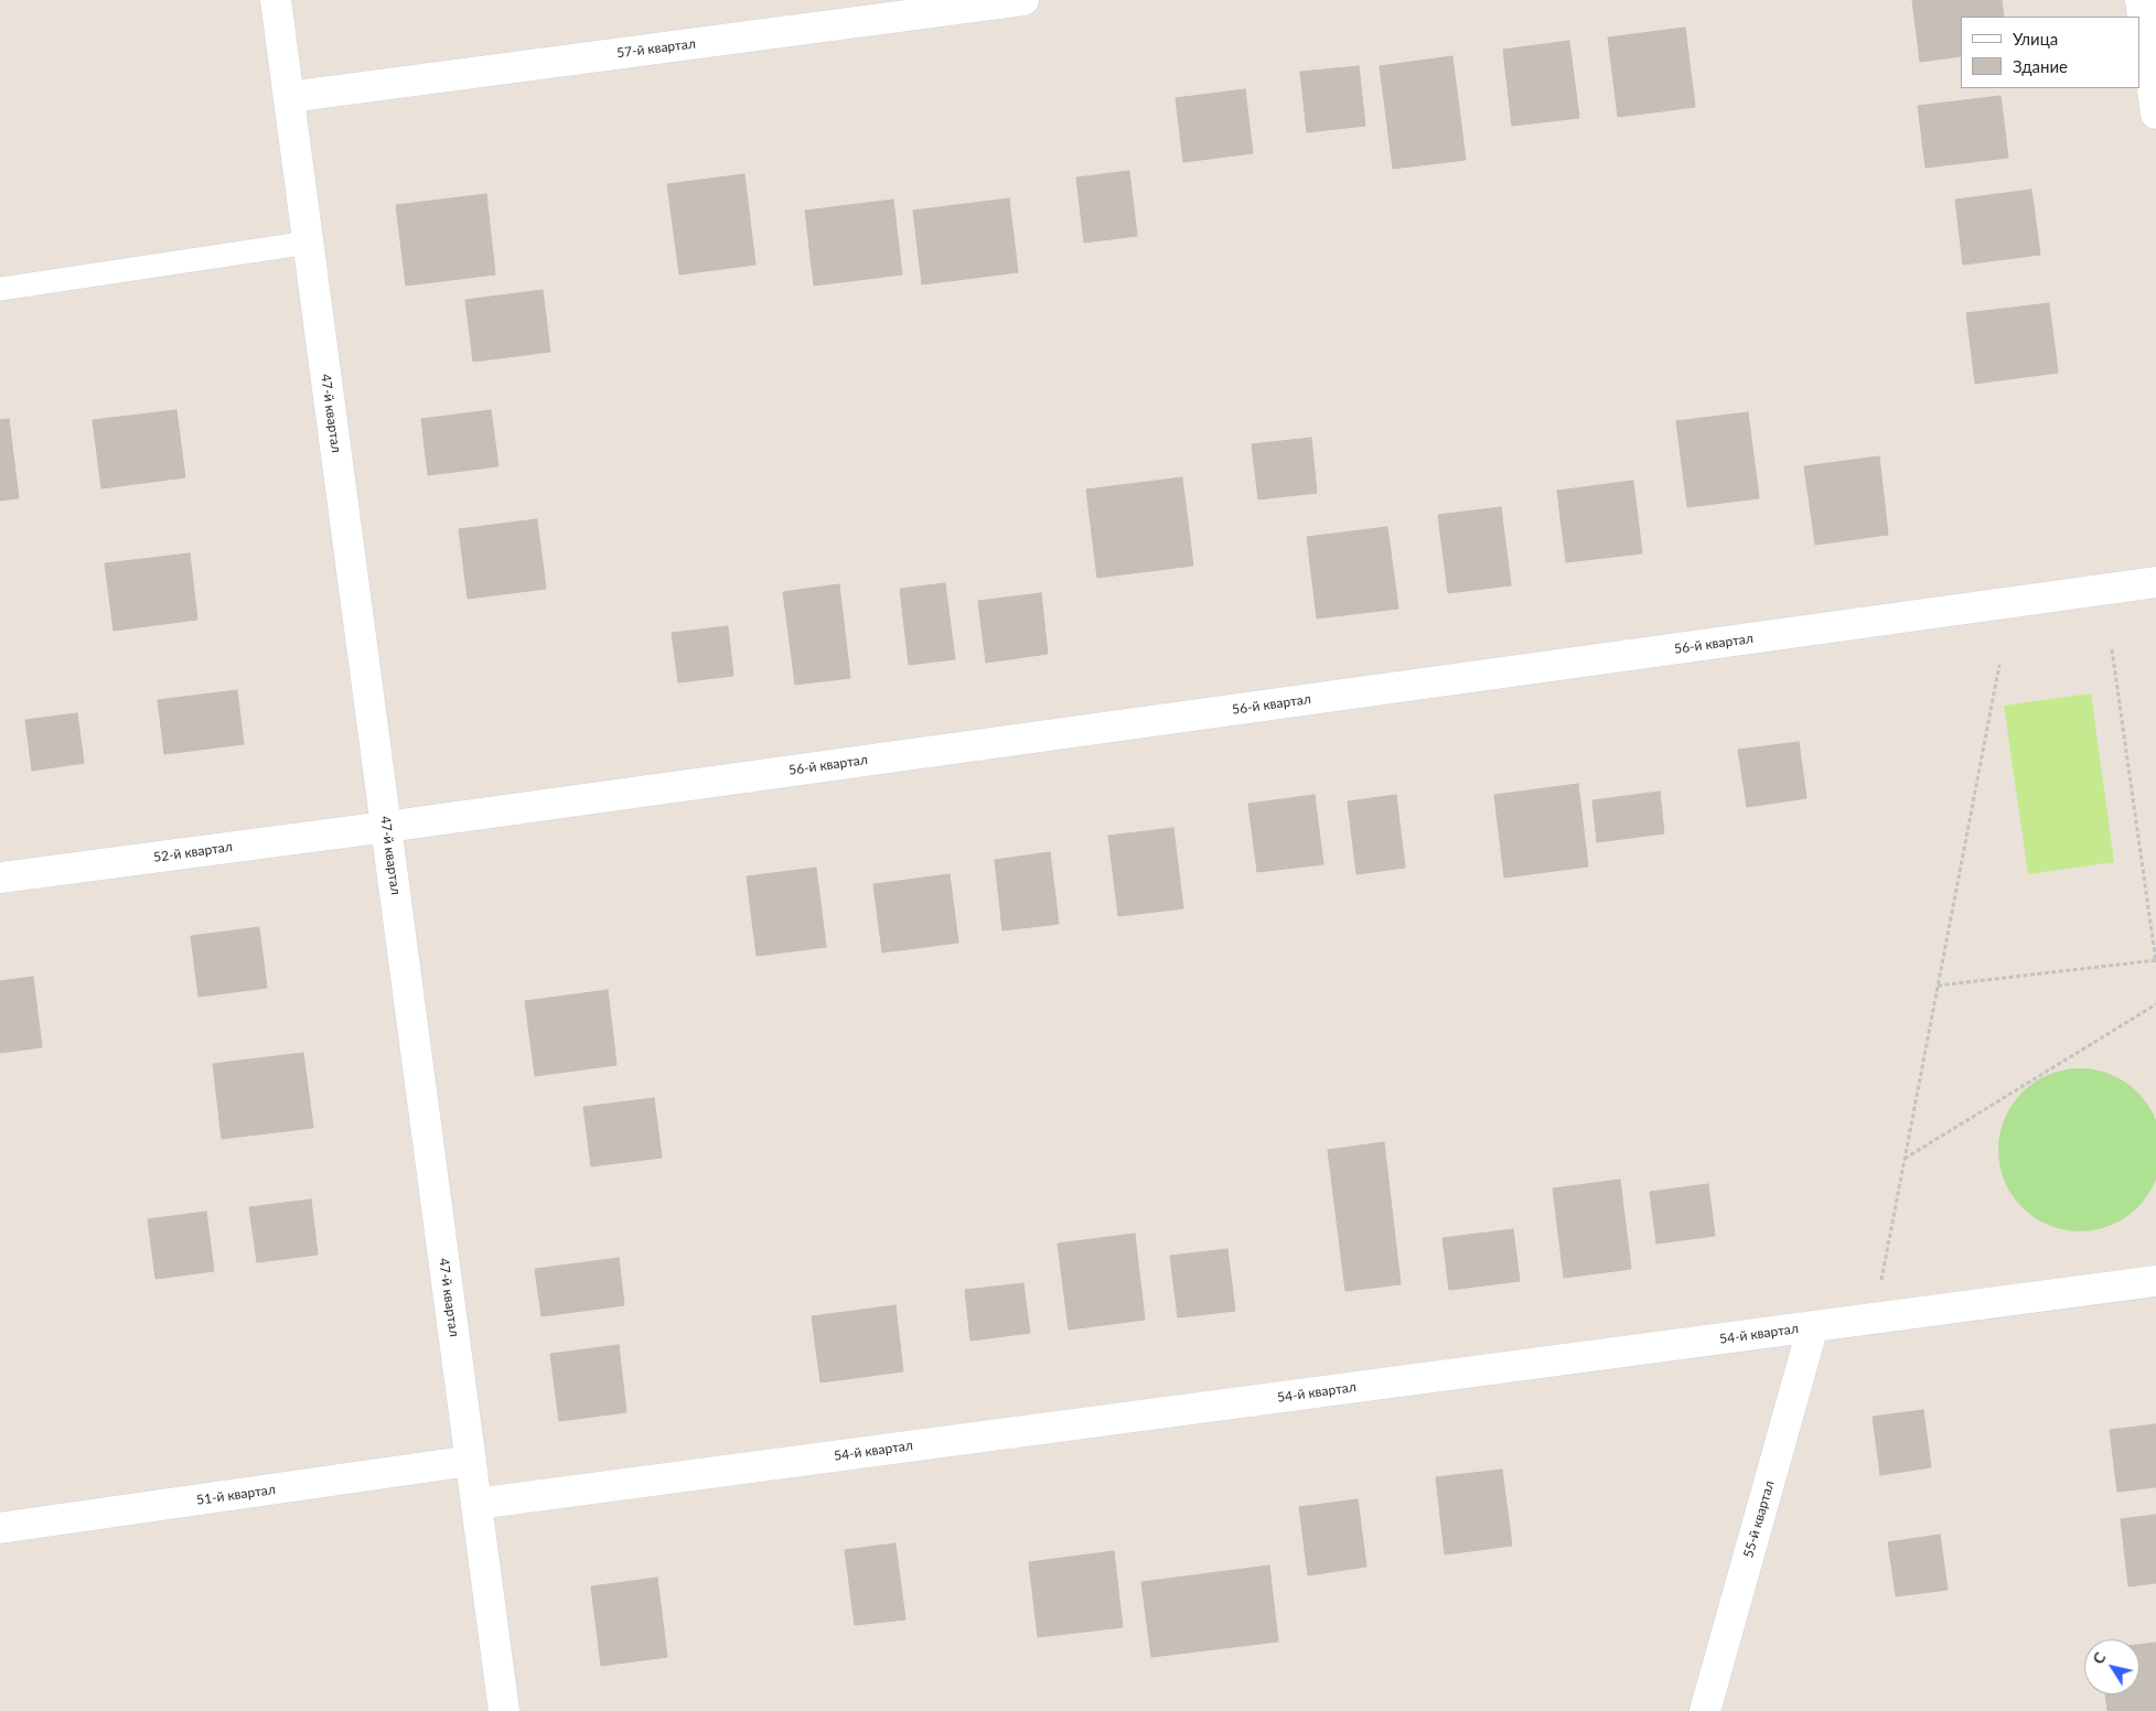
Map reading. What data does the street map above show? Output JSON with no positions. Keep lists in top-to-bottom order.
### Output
{
  "streets": {
    "street": [
      "57-й квартал",
      "47-й квартал",
      "56-й квартал",
      "52-й квартал",
      "54-й квартал",
      "51-й квартал",
      "55-й квартал"
    ]
  },
  "crossings": [
    ["57-й квартал", "47-й квартал"],
    ["47-й квартал", "56-й квартал"],
    ["47-й квартал", "52-й квартал"],
    ["47-й квартал", "54-й квартал"],
    ["47-й квартал", "51-й квартал"],
    ["56-й квартал", "52-й квартал"],
    ["54-й квартал", "55-й квартал"]
  ],
  "legend": ["Улица", "Здание"],
  "north": "top left"
}
